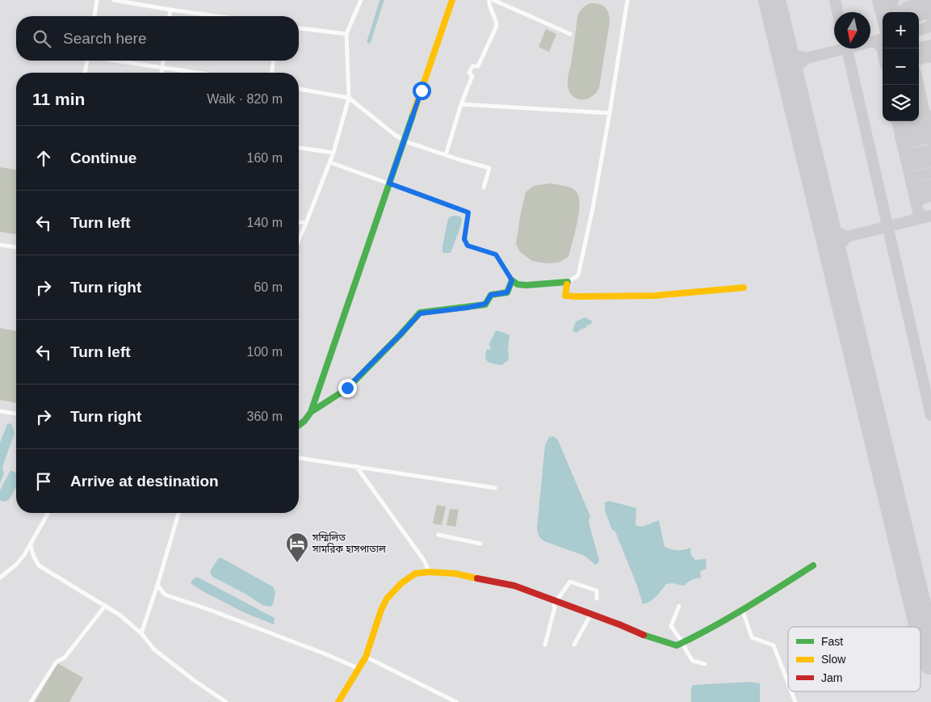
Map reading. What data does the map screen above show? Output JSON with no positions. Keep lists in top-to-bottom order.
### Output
{
  "places": {
    "hotel": ["সম্মিলিত সামরিক হাসপাতাল"]
  },
  "legend": ["Fast", "Slow", "Jam"],
  "north": "bottom",
  "page": {
    "map_buttons": ["+", "−"],
    "search": "Search here",
    "heading": ["11 min", "Walk · 820 m"],
    "list": [
      ["Continue", "160 m"],
      ["Turn left", "140 m"],
      ["Turn right", "60 m"],
      ["Turn left", "100 m"],
      ["Turn right", "360 m"],
      "Arrive at destination"
    ]
  }
}
